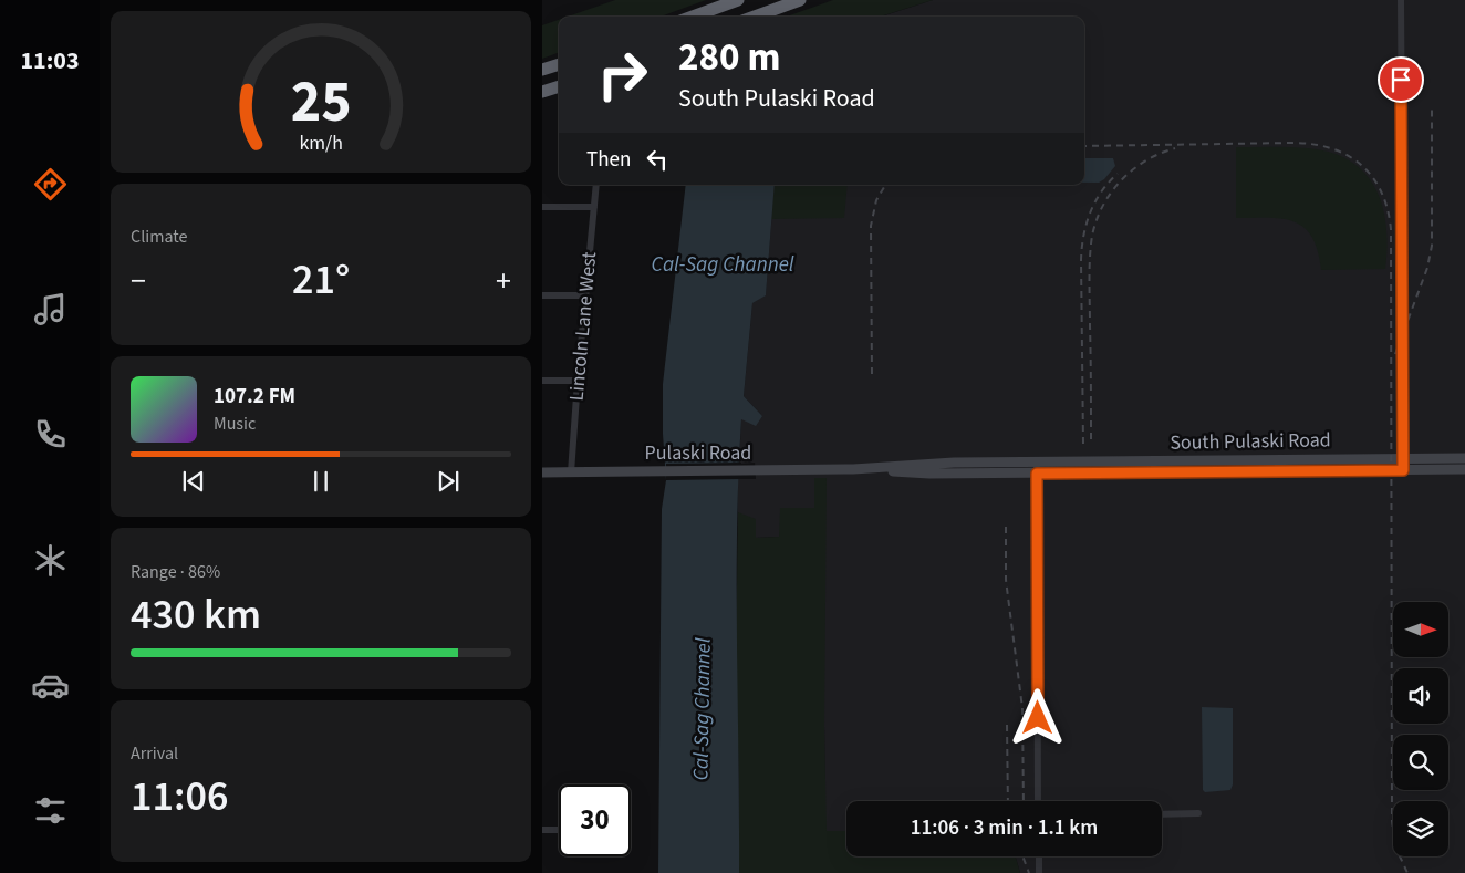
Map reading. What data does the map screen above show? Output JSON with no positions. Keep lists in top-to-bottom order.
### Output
{
  "streets": {
    "main road": ["South Pulaski Road", "Pulaski Road"],
    "street": ["Lincoln Lane West"]
  },
  "crossings": [
    ["Lincoln Lane West", "Pulaski Road"],
    ["South Pulaski Road", "Pulaski Road"]
  ],
  "water": ["Cal-Sag Channel"],
  "north": "right",
  "page": {
    "tabs": "11:03",
    "turn": ["280 m", "South Pulaski Road"],
    "then": "Then",
    "tile": [
      "Climate",
      ["Range · 86%", "430 km"],
      ["Arrival", "11:06"]
    ],
    "heat": ["−", "21°", "+"],
    "song": ["107.2 FM", "Music"],
    "limit": "30",
    "trip": "11:06 · 3 min · 1.1 km",
    "gauge": ["25", "km/h"]
  }
}
